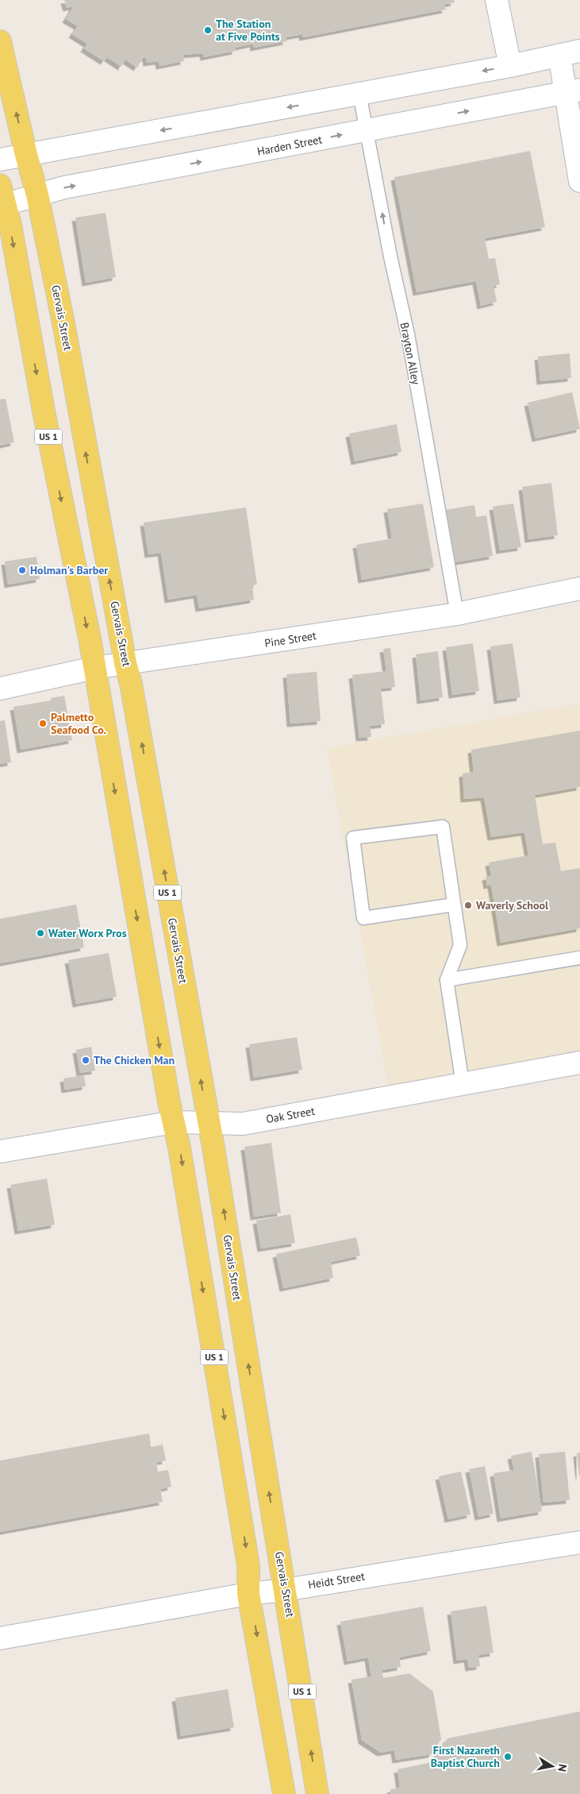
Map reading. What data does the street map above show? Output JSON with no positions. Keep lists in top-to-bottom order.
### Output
{
  "streets": {
    "main road": ["Gervais Street", "US 1"],
    "street": [
      "Harden Street",
      "Pine Street",
      "Oak Street",
      "Heidt Street"
    ],
    "lane": ["Brayton Alley"]
  },
  "crossings": [
    ["Harden Street", "Gervais Street"],
    ["Harden Street", "Brayton Alley"],
    ["Harden Street", "US 1"],
    ["Gervais Street", "Pine Street"],
    ["Gervais Street", "Oak Street"],
    ["Gervais Street", "Heidt Street"],
    ["Brayton Alley", "Pine Street"],
    ["US 1", "Pine Street"],
    ["US 1", "Oak Street"],
    ["US 1", "Heidt Street"]
  ],
  "one_way": ["Brayton Alley"],
  "places": [
    "The Station at Five Points",
    "Holman's Barber",
    "Palmetto Seafood Co.",
    "Waverly School",
    "Water Worx Pros",
    "The Chicken Man",
    "First Nazareth Baptist Church"
  ],
  "north": "right"
}
